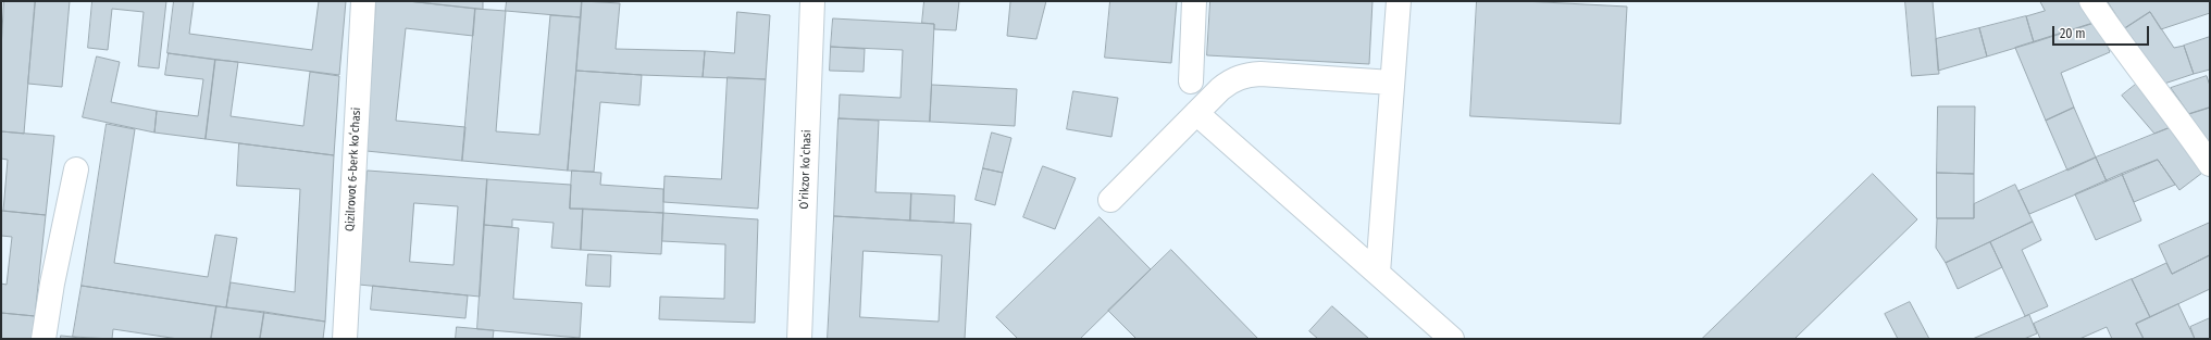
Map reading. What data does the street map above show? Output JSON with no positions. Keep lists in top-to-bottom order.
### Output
{
  "streets": {
    "street": ["Qizilrovot 6-berk koʻchasi", "Oʻrikzor koʻchasi"]
  },
  "scale_bar": "20 m"
}
